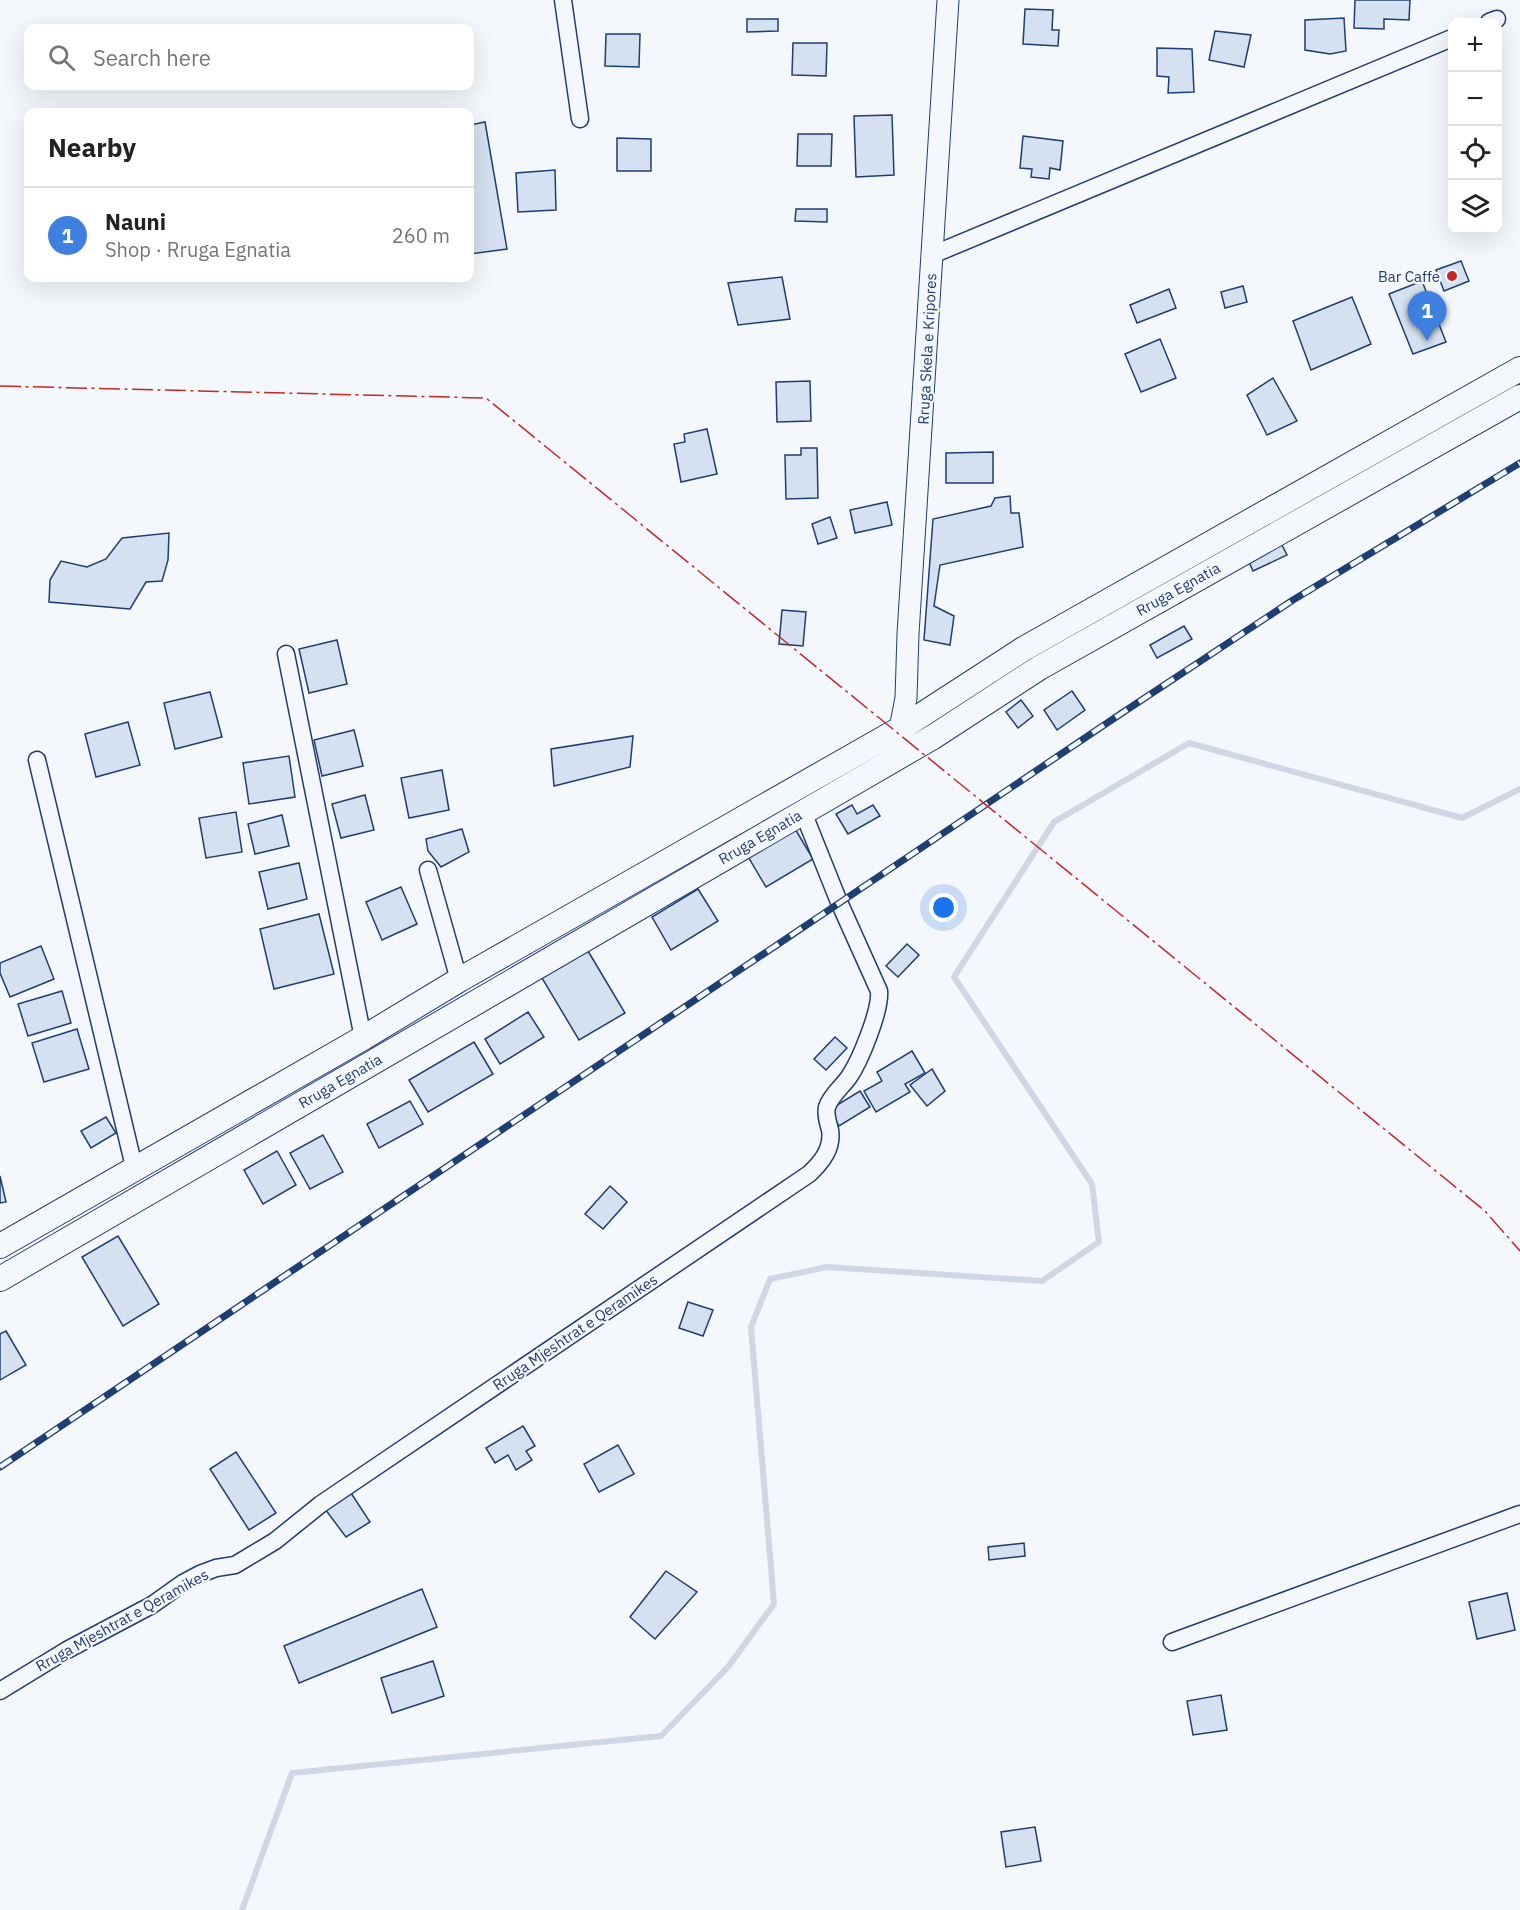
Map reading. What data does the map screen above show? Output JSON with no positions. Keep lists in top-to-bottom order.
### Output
{
  "streets": {
    "main road": ["Rruga Egnatia"],
    "street": ["Rruga Skela e Kripores", "Rruga Mjeshtrat e Qeramikes"]
  },
  "crossings": [
    ["Rruga Skela e Kripores", "Rruga Egnatia"],
    ["Rruga Egnatia", "Rruga Mjeshtrat e Qeramikes"]
  ],
  "places": ["Bar Caffe"],
  "page": {
    "map_buttons": ["+", "−"],
    "search": "Search here",
    "heading": "Nearby",
    "list": [
      {
        "mark": "1",
        "name": "Nauni",
        "note": "Shop · Rruga Egnatia",
        "value": "260 m"
      }
    ],
    "pins": "1"
  }
}
